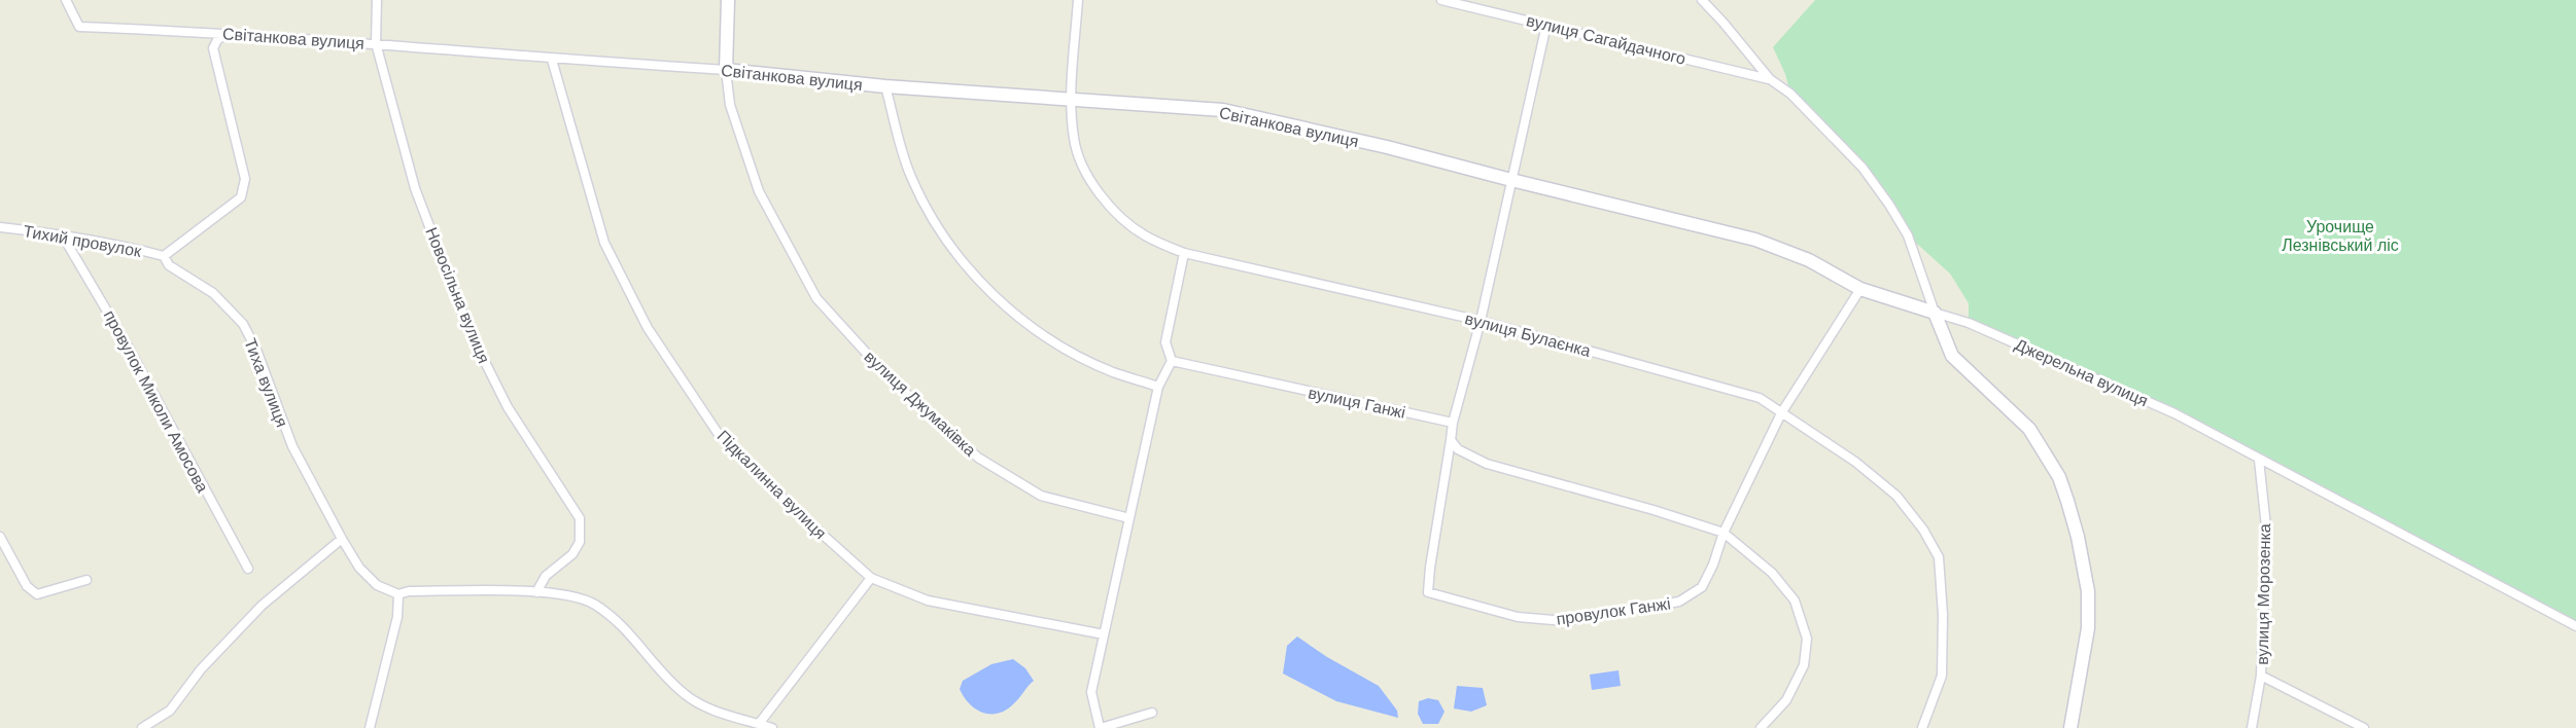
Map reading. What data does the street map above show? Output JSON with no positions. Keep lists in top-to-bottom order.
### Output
{
  "streets": {
    "street": [
      "Світанкова вулиця",
      "вулиця Сагайдачного",
      "Тихий провулок",
      "Новосільна вулиця",
      "вулиця Булаєнка",
      "Джерельна вулиця",
      "Тиха вулиця",
      "провулок Миколи Амосова",
      "вулиця Ганжі",
      "вулиця Джумаківка",
      "Підкалинна вулиця",
      "вулиця Морозенка",
      "провулок Ганжі"
    ]
  },
  "crossings": [
    ["Світанкова вулиця", "Новосільна вулиця"],
    ["Світанкова вулиця", "вулиця Булаєнка"],
    ["Світанкова вулиця", "Джерельна вулиця"],
    ["Світанкова вулиця", "вулиця Джумаківка"],
    ["Світанкова вулиця", "Підкалинна вулиця"],
    ["Світанкова вулиця", "провулок Ганжі"],
    ["Тихий провулок", "Тиха вулиця"],
    ["Тихий провулок", "провулок Миколи Амосова"],
    ["вулиця Булаєнка", "провулок Ганжі"],
    ["Джерельна вулиця", "вулиця Морозенка"]
  ],
  "parks": ["Урочище Лезнівський ліс"]
}
